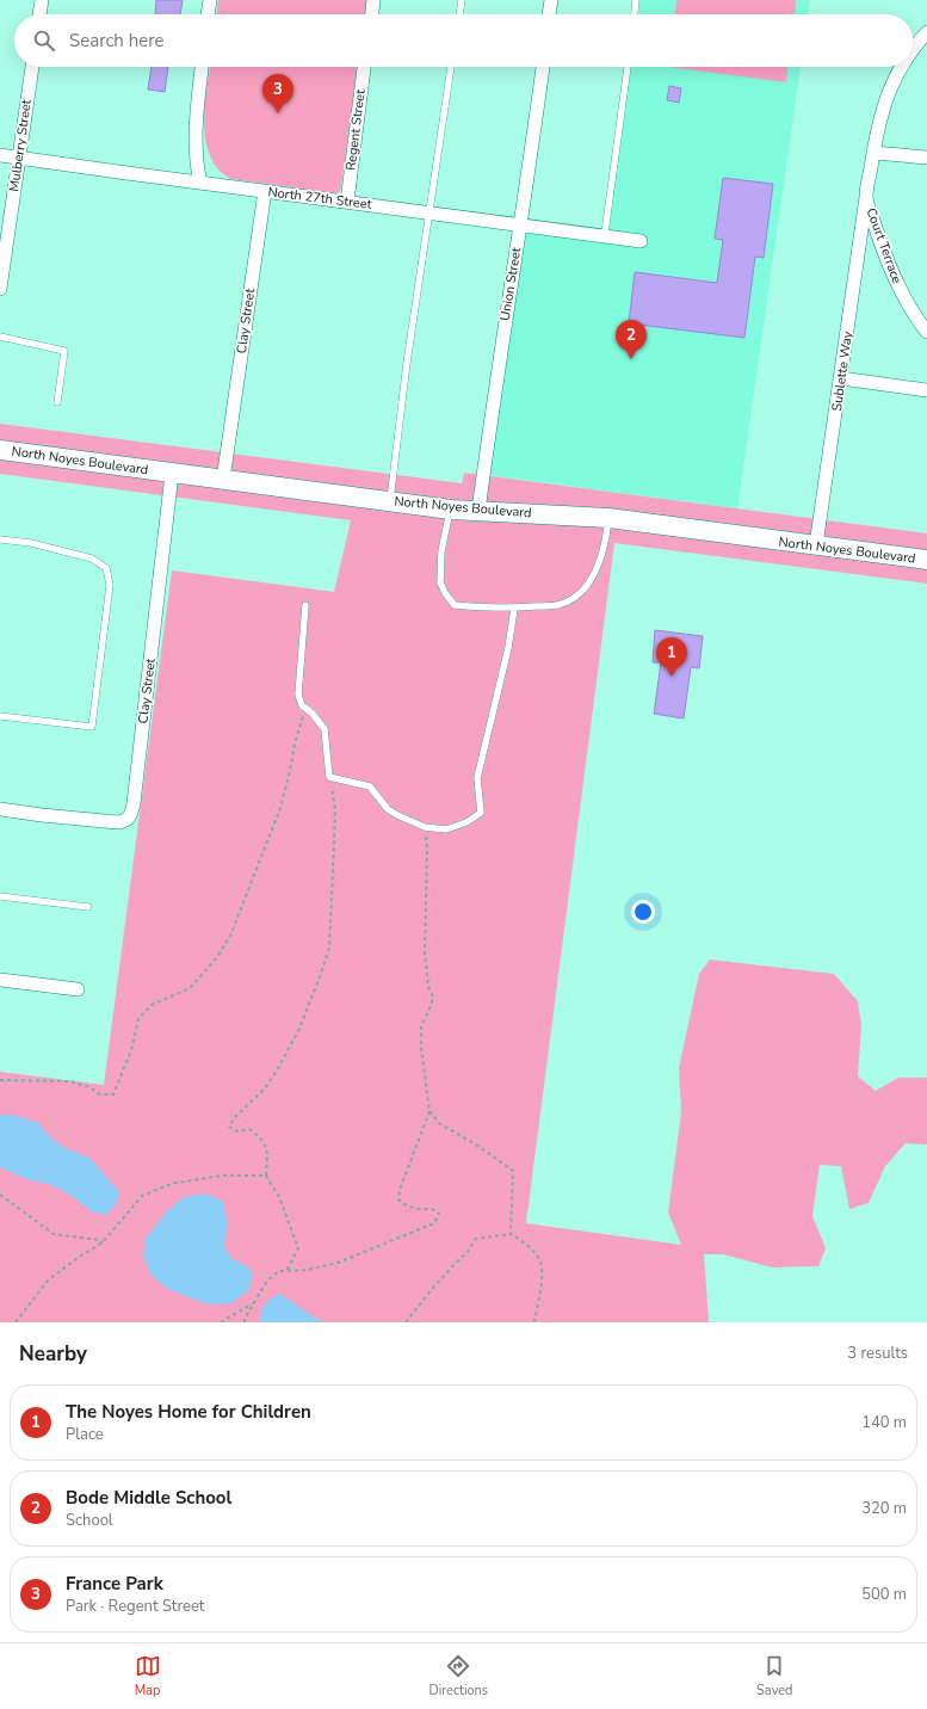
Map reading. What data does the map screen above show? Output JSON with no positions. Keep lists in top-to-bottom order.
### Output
{
  "streets": {
    "street": [
      "Regent Street",
      "Mulberry Street",
      "North 27th Street",
      "Court Terrace",
      "Union Street",
      "Clay Street",
      "Sublette Way",
      "North Noyes Boulevard"
    ]
  },
  "crossings": [
    ["Regent Street", "North 27th Street"],
    ["Mulberry Street", "North 27th Street"],
    ["North 27th Street", "Union Street"],
    ["North 27th Street", "Clay Street"],
    ["Court Terrace", "Sublette Way"],
    ["Union Street", "North Noyes Boulevard"],
    ["Clay Street", "North Noyes Boulevard"],
    ["Sublette Way", "North Noyes Boulevard"]
  ],
  "page": {
    "search": "Search here",
    "pins": ["3", "2", "1"],
    "heading": ["Nearby", "3 results"],
    "list": [
      {
        "mark": "1",
        "name": "The Noyes Home for Children",
        "note": "Place",
        "value": "140 m"
      },
      {
        "mark": "2",
        "name": "Bode Middle School",
        "note": "School",
        "value": "320 m"
      },
      {
        "mark": "3",
        "name": "France Park",
        "note": "Park · Regent Street",
        "value": "500 m"
      }
    ],
    "nav": ["Map", "Directions", "Saved"]
  }
}
